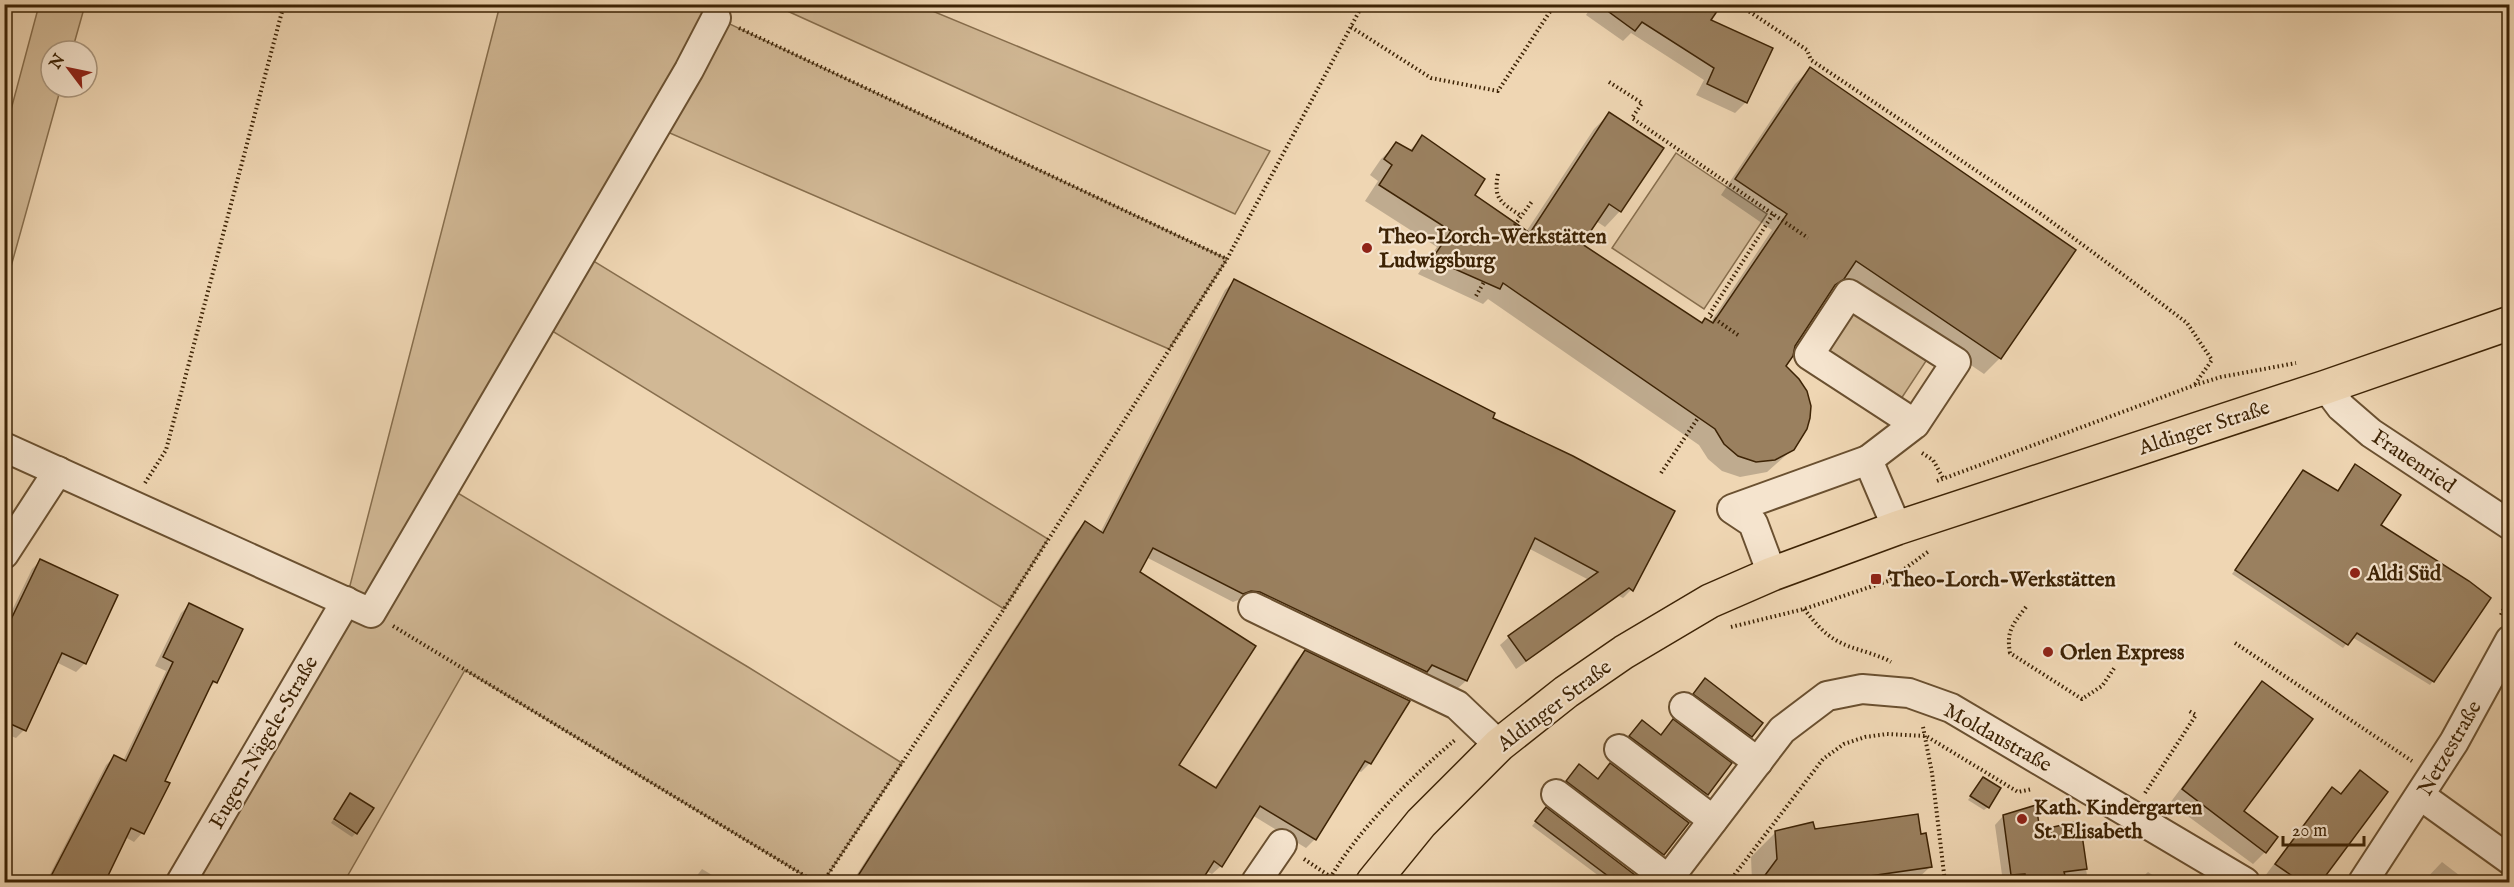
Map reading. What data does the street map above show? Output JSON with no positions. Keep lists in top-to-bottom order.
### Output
{
  "streets": {
    "main road": ["Aldinger Straße"],
    "street": [
      "Frauenried",
      "Moldaustraße",
      "Eugen-Nägele-Straße",
      "Netzestraße"
    ]
  },
  "crossings": [
    ["Aldinger Straße", "Frauenried"]
  ],
  "places": {
    "other": [
      "Theo-Lorch-Werkstätten Ludwigsburg",
      "Aldi Süd",
      "Orlen Express",
      "Kath. Kindergarten St. Elisabeth"
    ],
    "transit": ["Theo-Lorch-Werkstätten"]
  },
  "scale_bar": "20 m",
  "north": "top left"
}
